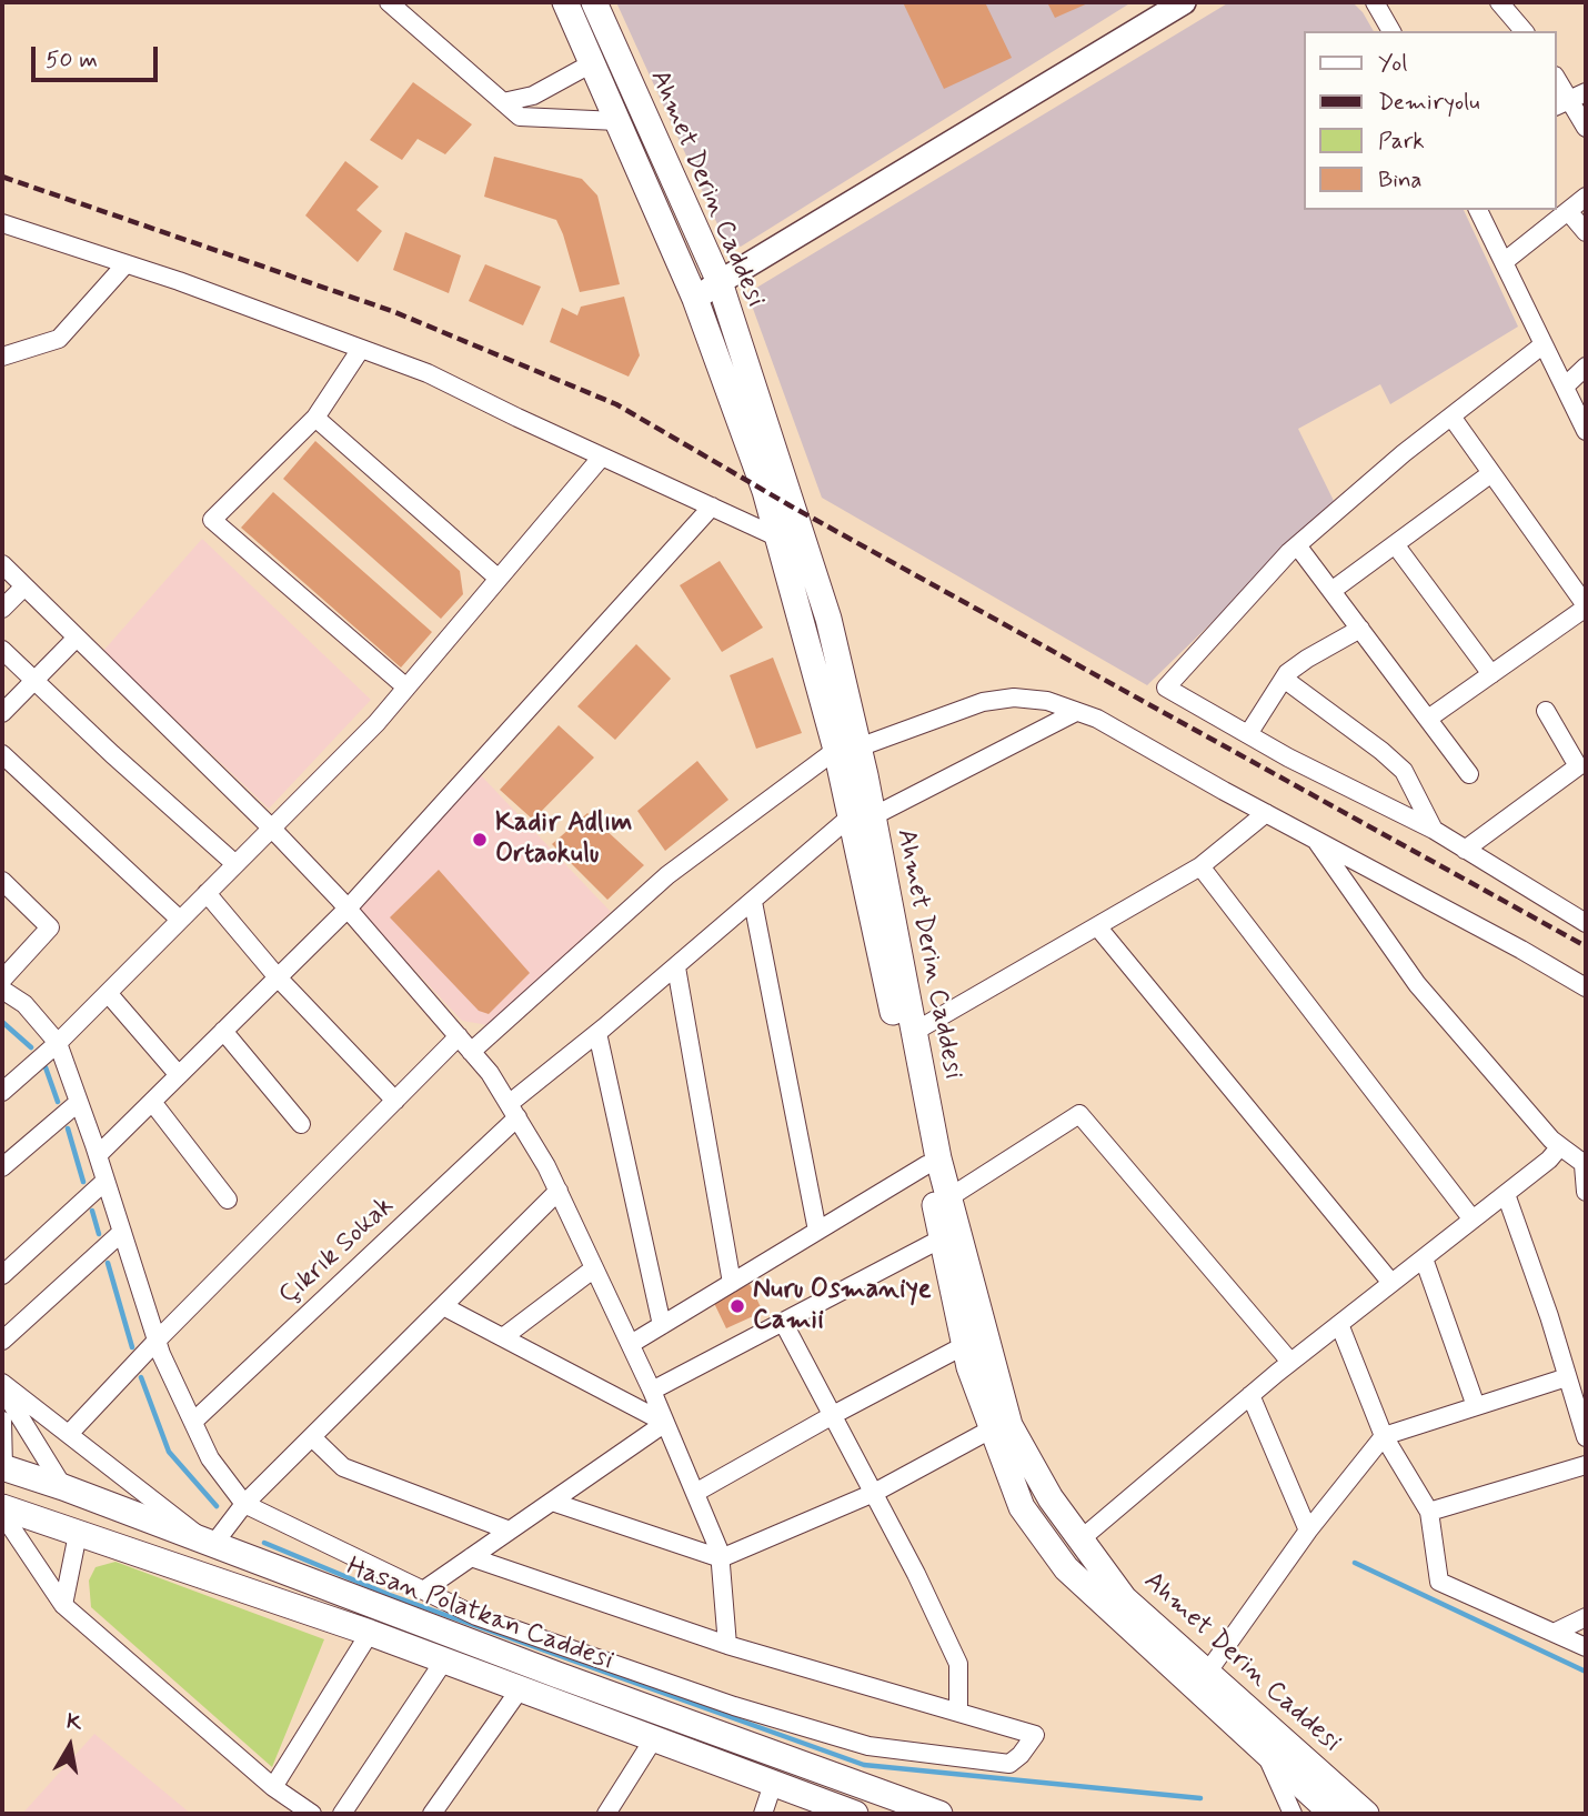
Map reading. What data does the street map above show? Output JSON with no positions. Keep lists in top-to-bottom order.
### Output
{
  "streets": {
    "main road": ["Ahmet Derin Caddesi", "Hasan Polatkan Caddesi"],
    "street": ["Çıkrık Sokak"]
  },
  "crossings": [
    ["Ahmet Derin Caddesi", "Çıkrık Sokak"]
  ],
  "places": ["Kadir Adlım Ortaokulu", "Nuru Osmaniye Camii"],
  "legend": [
    "Yol",
    "Demiryolu",
    "Park",
    "Bina"
  ],
  "scale_bar": "50 m",
  "north": "top"
}
